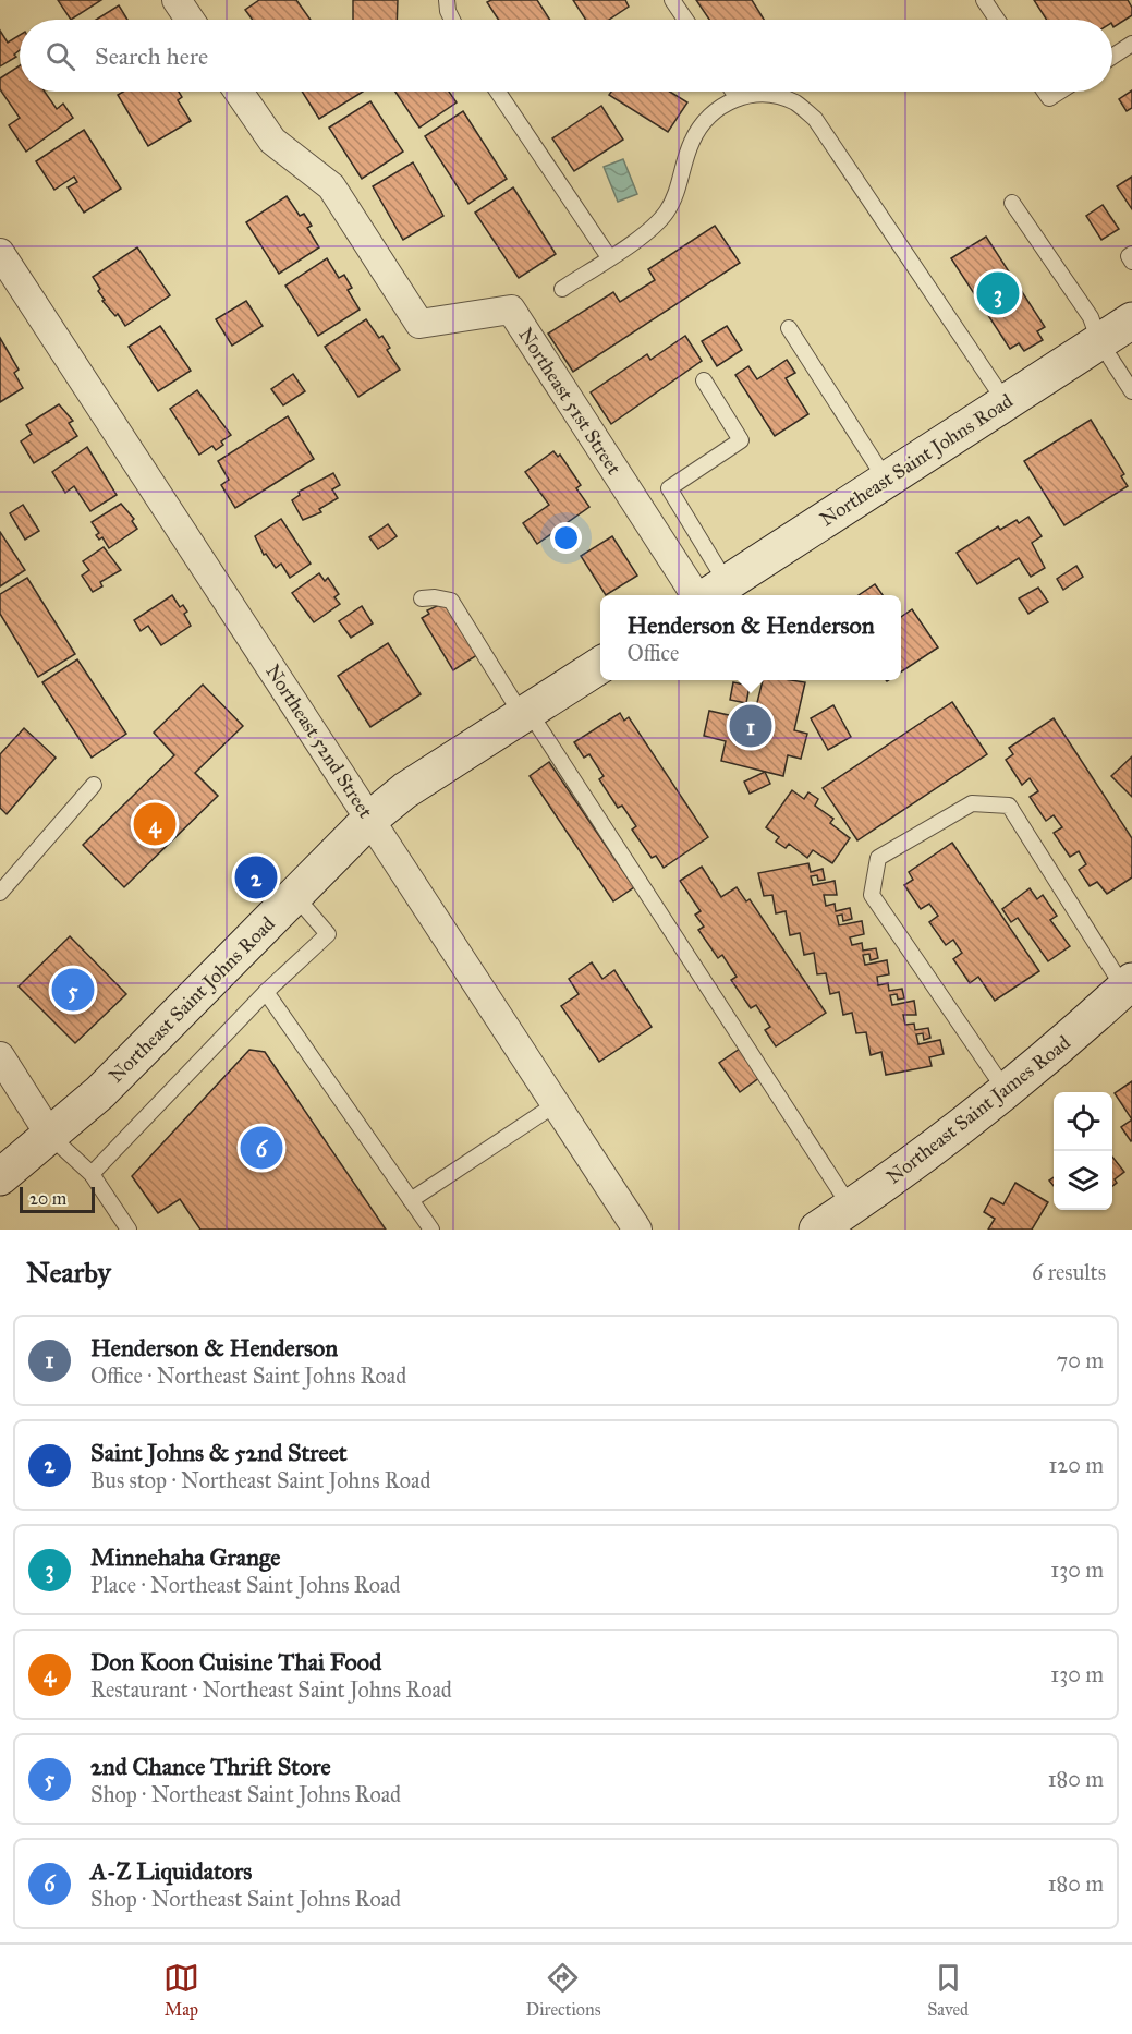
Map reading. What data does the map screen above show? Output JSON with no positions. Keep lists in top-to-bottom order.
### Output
{
  "streets": {
    "main road": ["Northeast Saint Johns Road", "Northeast Saint James Road"],
    "street": ["Northeast 51st Street", "Northeast 52nd Street"]
  },
  "crossings": [
    ["Northeast 51st Street", "Northeast Saint Johns Road"],
    ["Northeast Saint Johns Road", "Northeast 52nd Street"]
  ],
  "scale_bar": "20 m",
  "page": {
    "search": "Search here",
    "pins": [
      "3",
      "1",
      "4",
      "2",
      "5",
      "6"
    ],
    "popup": ["Henderson & Henderson", "Office"],
    "scale": "20 m",
    "heading": ["Nearby", "6 results"],
    "list": [
      {
        "mark": "1",
        "name": "Henderson & Henderson",
        "note": "Office · Northeast Saint Johns Road",
        "value": "70 m"
      },
      {
        "mark": "2",
        "name": "Saint Johns & 52nd Street",
        "note": "Bus stop · Northeast Saint Johns Road",
        "value": "120 m"
      },
      {
        "mark": "3",
        "name": "Minnehaha Grange",
        "note": "Place · Northeast Saint Johns Road",
        "value": "130 m"
      },
      {
        "mark": "4",
        "name": "Don Koon Cuisine Thai Food",
        "note": "Restaurant · Northeast Saint Johns Road",
        "value": "130 m"
      },
      {
        "mark": "5",
        "name": "2nd Chance Thrift Store",
        "note": "Shop · Northeast Saint Johns Road",
        "value": "180 m"
      },
      {
        "mark": "6",
        "name": "A-Z Liquidators",
        "note": "Shop · Northeast Saint Johns Road",
        "value": "180 m"
      }
    ],
    "nav": ["Map", "Directions", "Saved"]
  }
}
